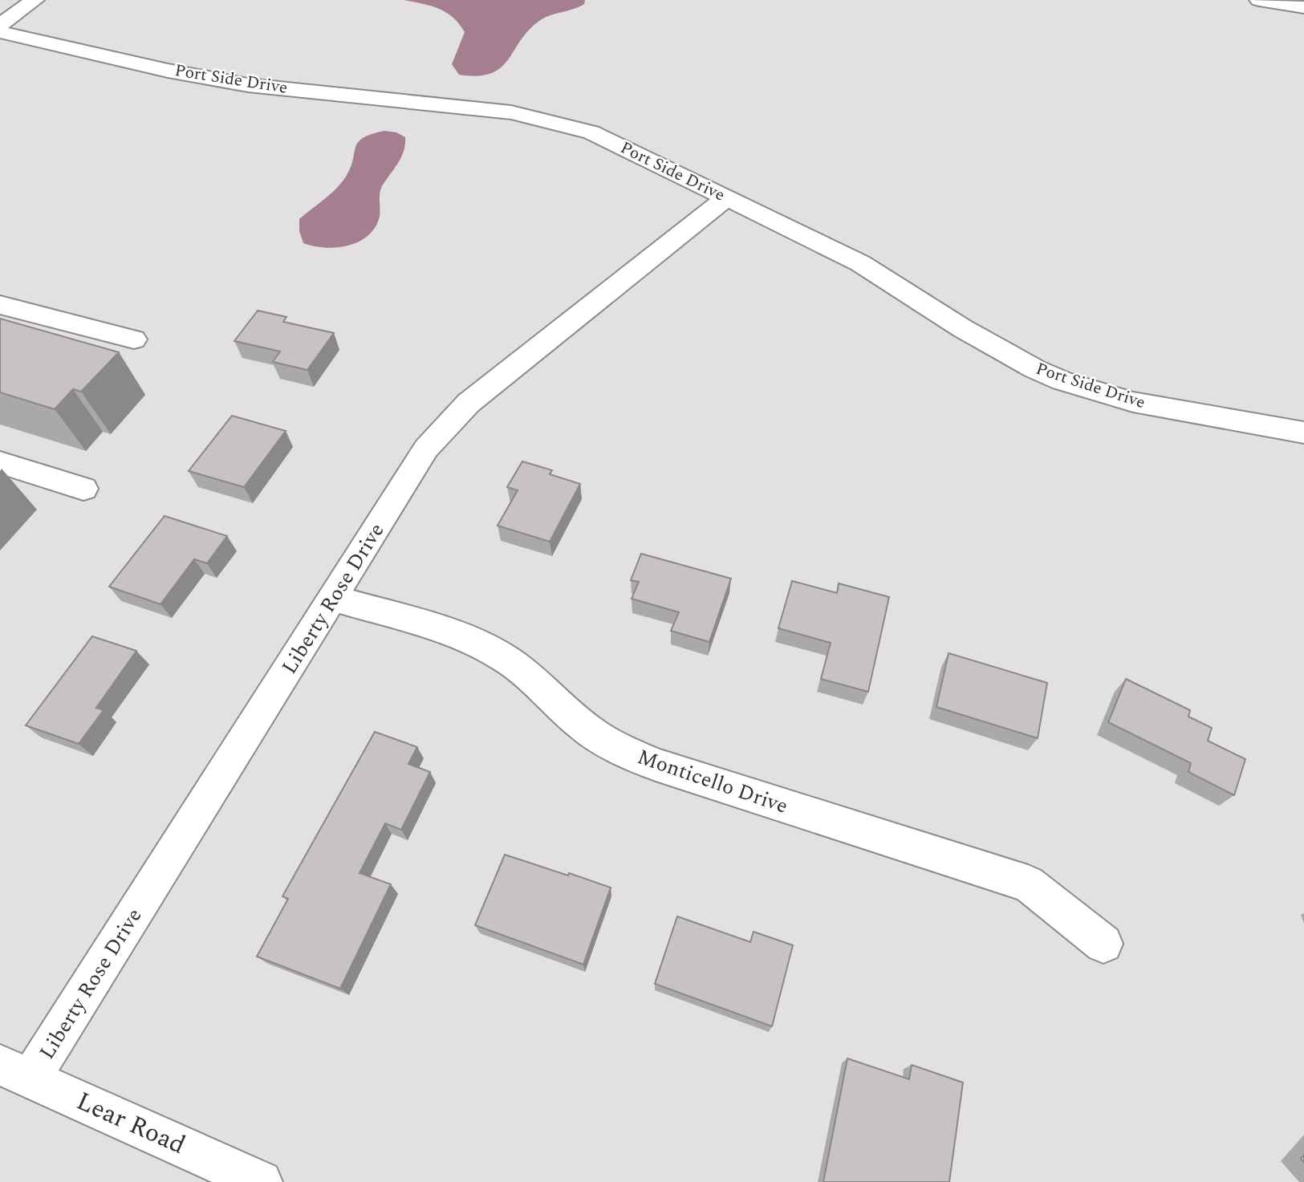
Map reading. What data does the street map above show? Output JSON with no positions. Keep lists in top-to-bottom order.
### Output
{
  "streets": {
    "street": [
      "Port Side Drive",
      "Liberty Rose Drive",
      "Monticello Drive",
      "Lear Road"
    ]
  },
  "crossings": [
    ["Port Side Drive", "Liberty Rose Drive"],
    ["Liberty Rose Drive", "Monticello Drive"],
    ["Liberty Rose Drive", "Lear Road"]
  ]
}
